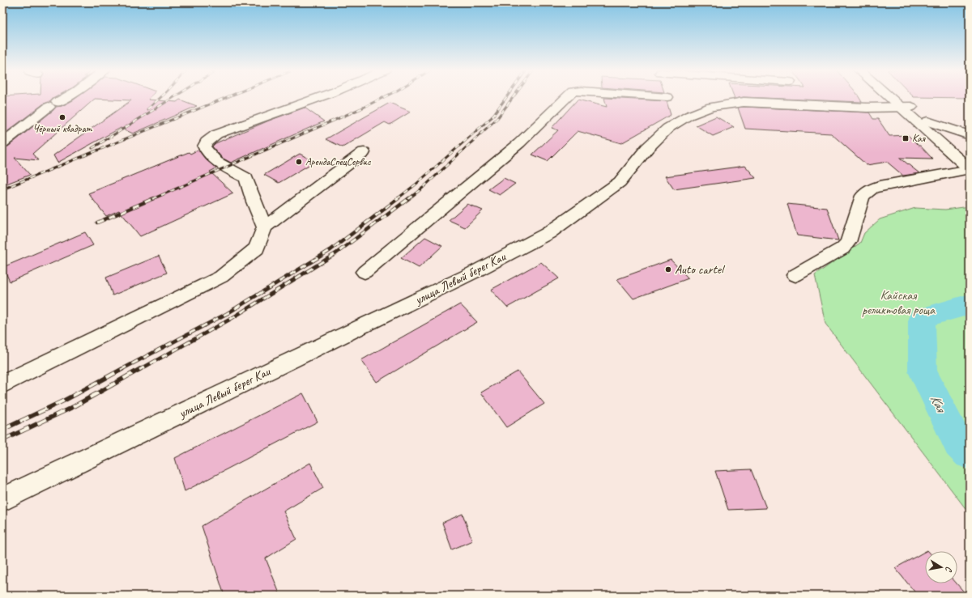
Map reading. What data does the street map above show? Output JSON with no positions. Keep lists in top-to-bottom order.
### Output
{
  "streets": {
    "street": ["улица Левый берег Каи"]
  },
  "water": ["Кая"],
  "parks": ["Кайская реликтовая роща"],
  "places": {
    "other": ["Чёрный квадрат", "АрендаСпецСервис", "Auto cartel"],
    "transit": ["Кая"]
  },
  "north": "right"
}
